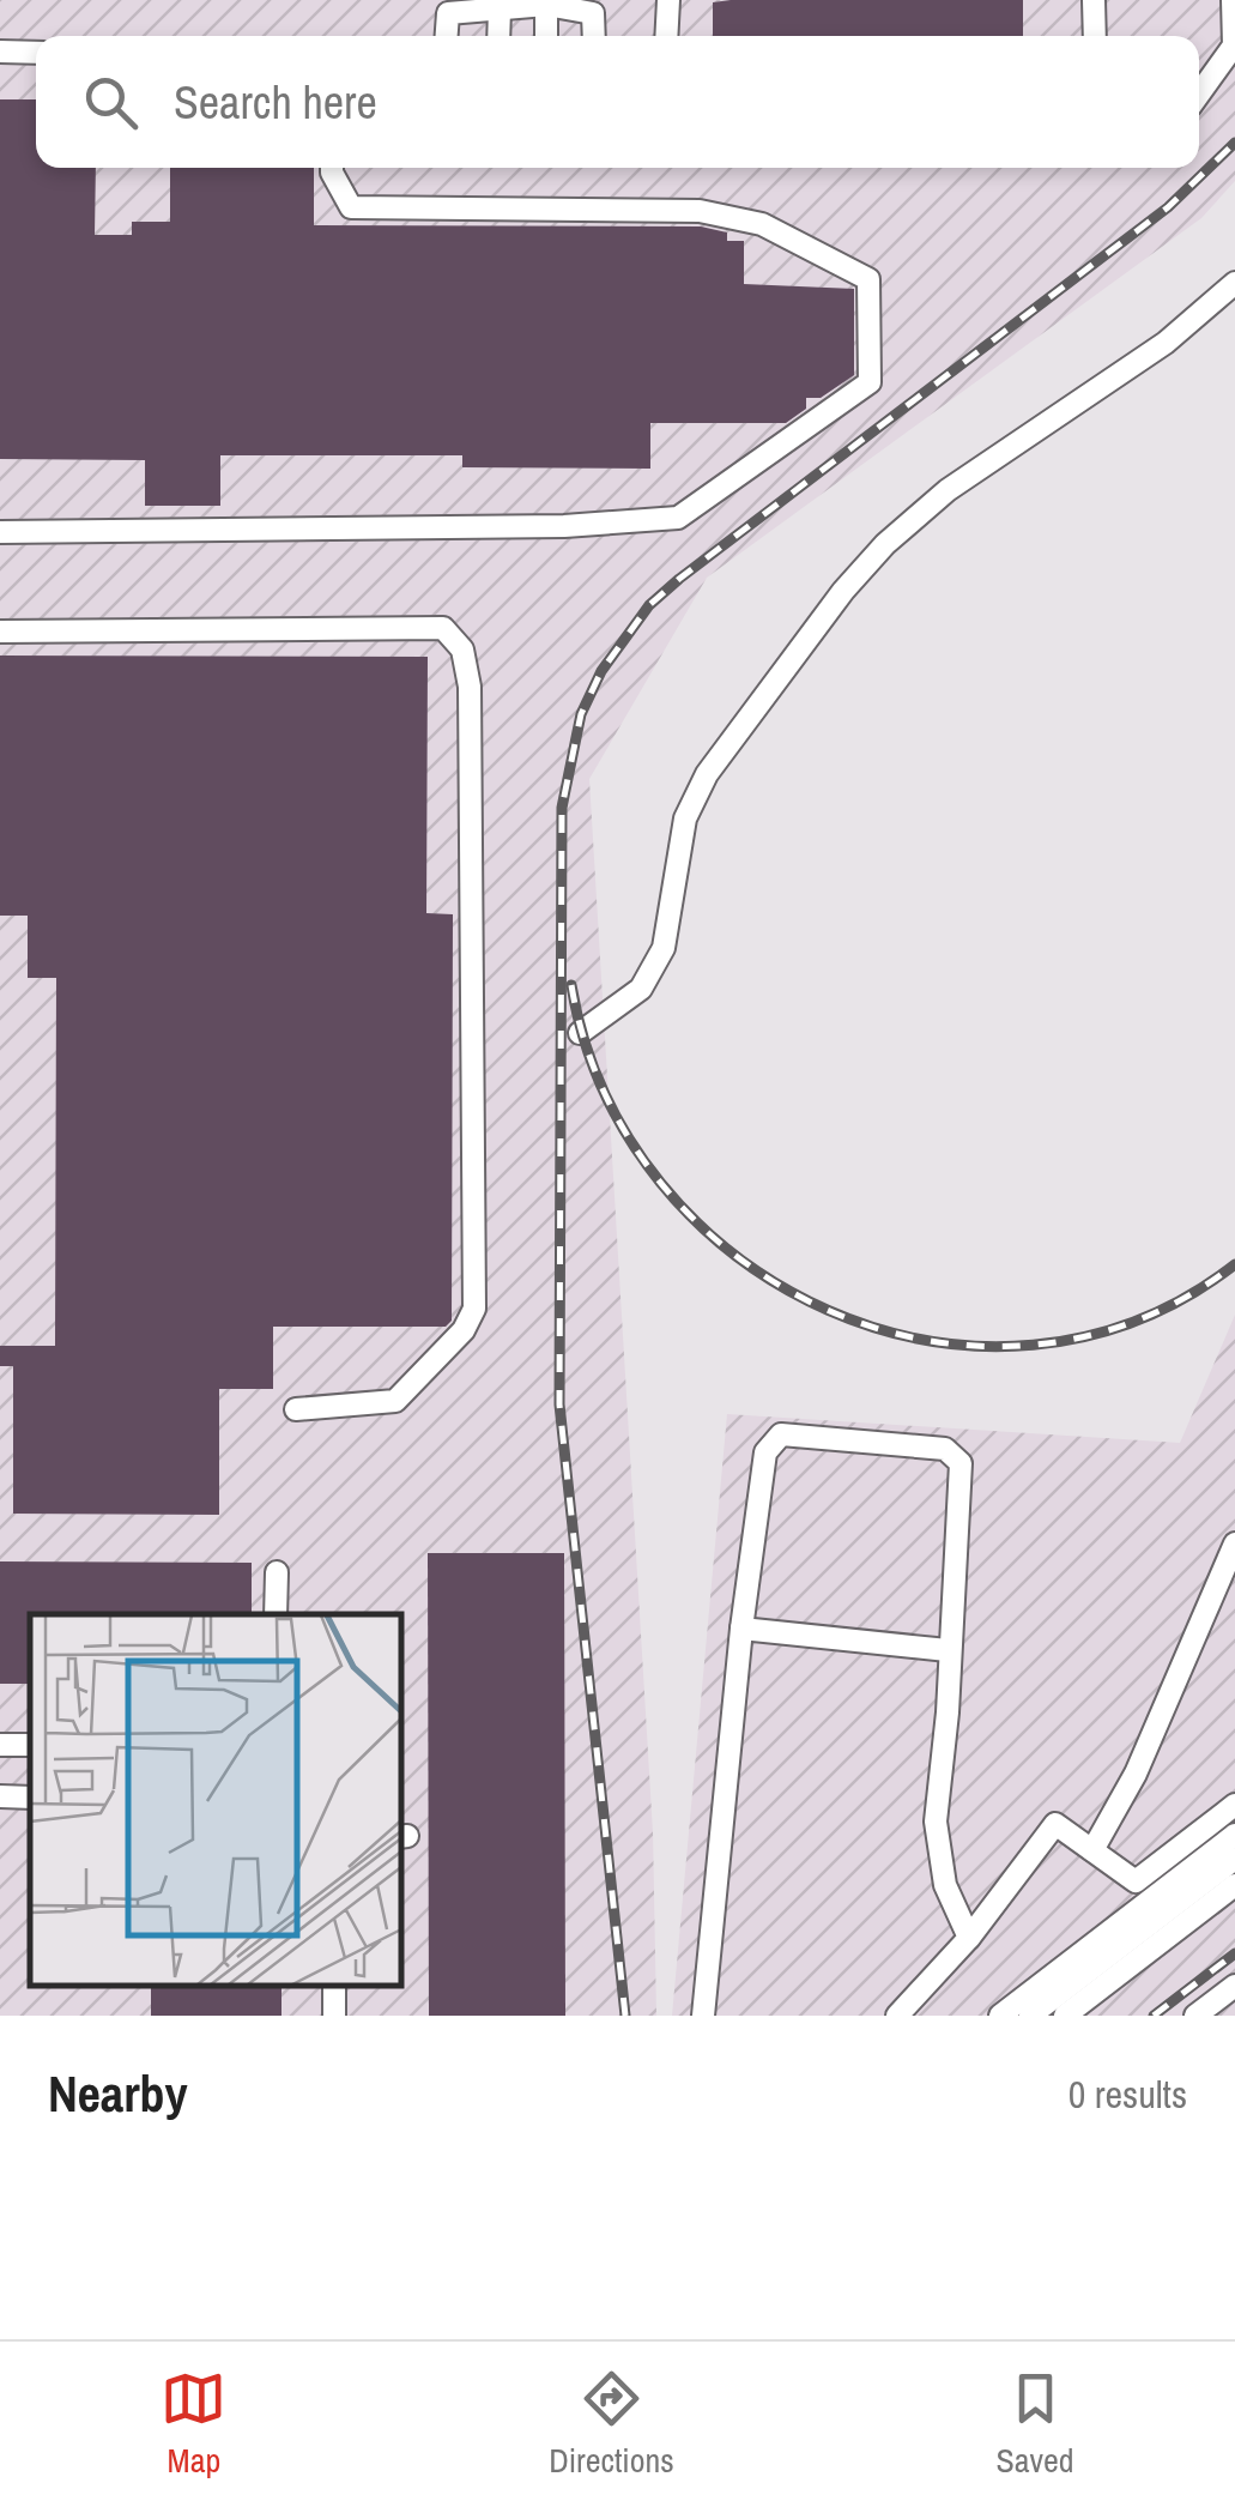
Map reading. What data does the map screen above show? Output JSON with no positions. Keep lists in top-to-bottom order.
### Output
{
  "page": {
    "search": "Search here",
    "heading": ["Nearby", "0 results"],
    "nav": ["Map", "Directions", "Saved"]
  }
}
